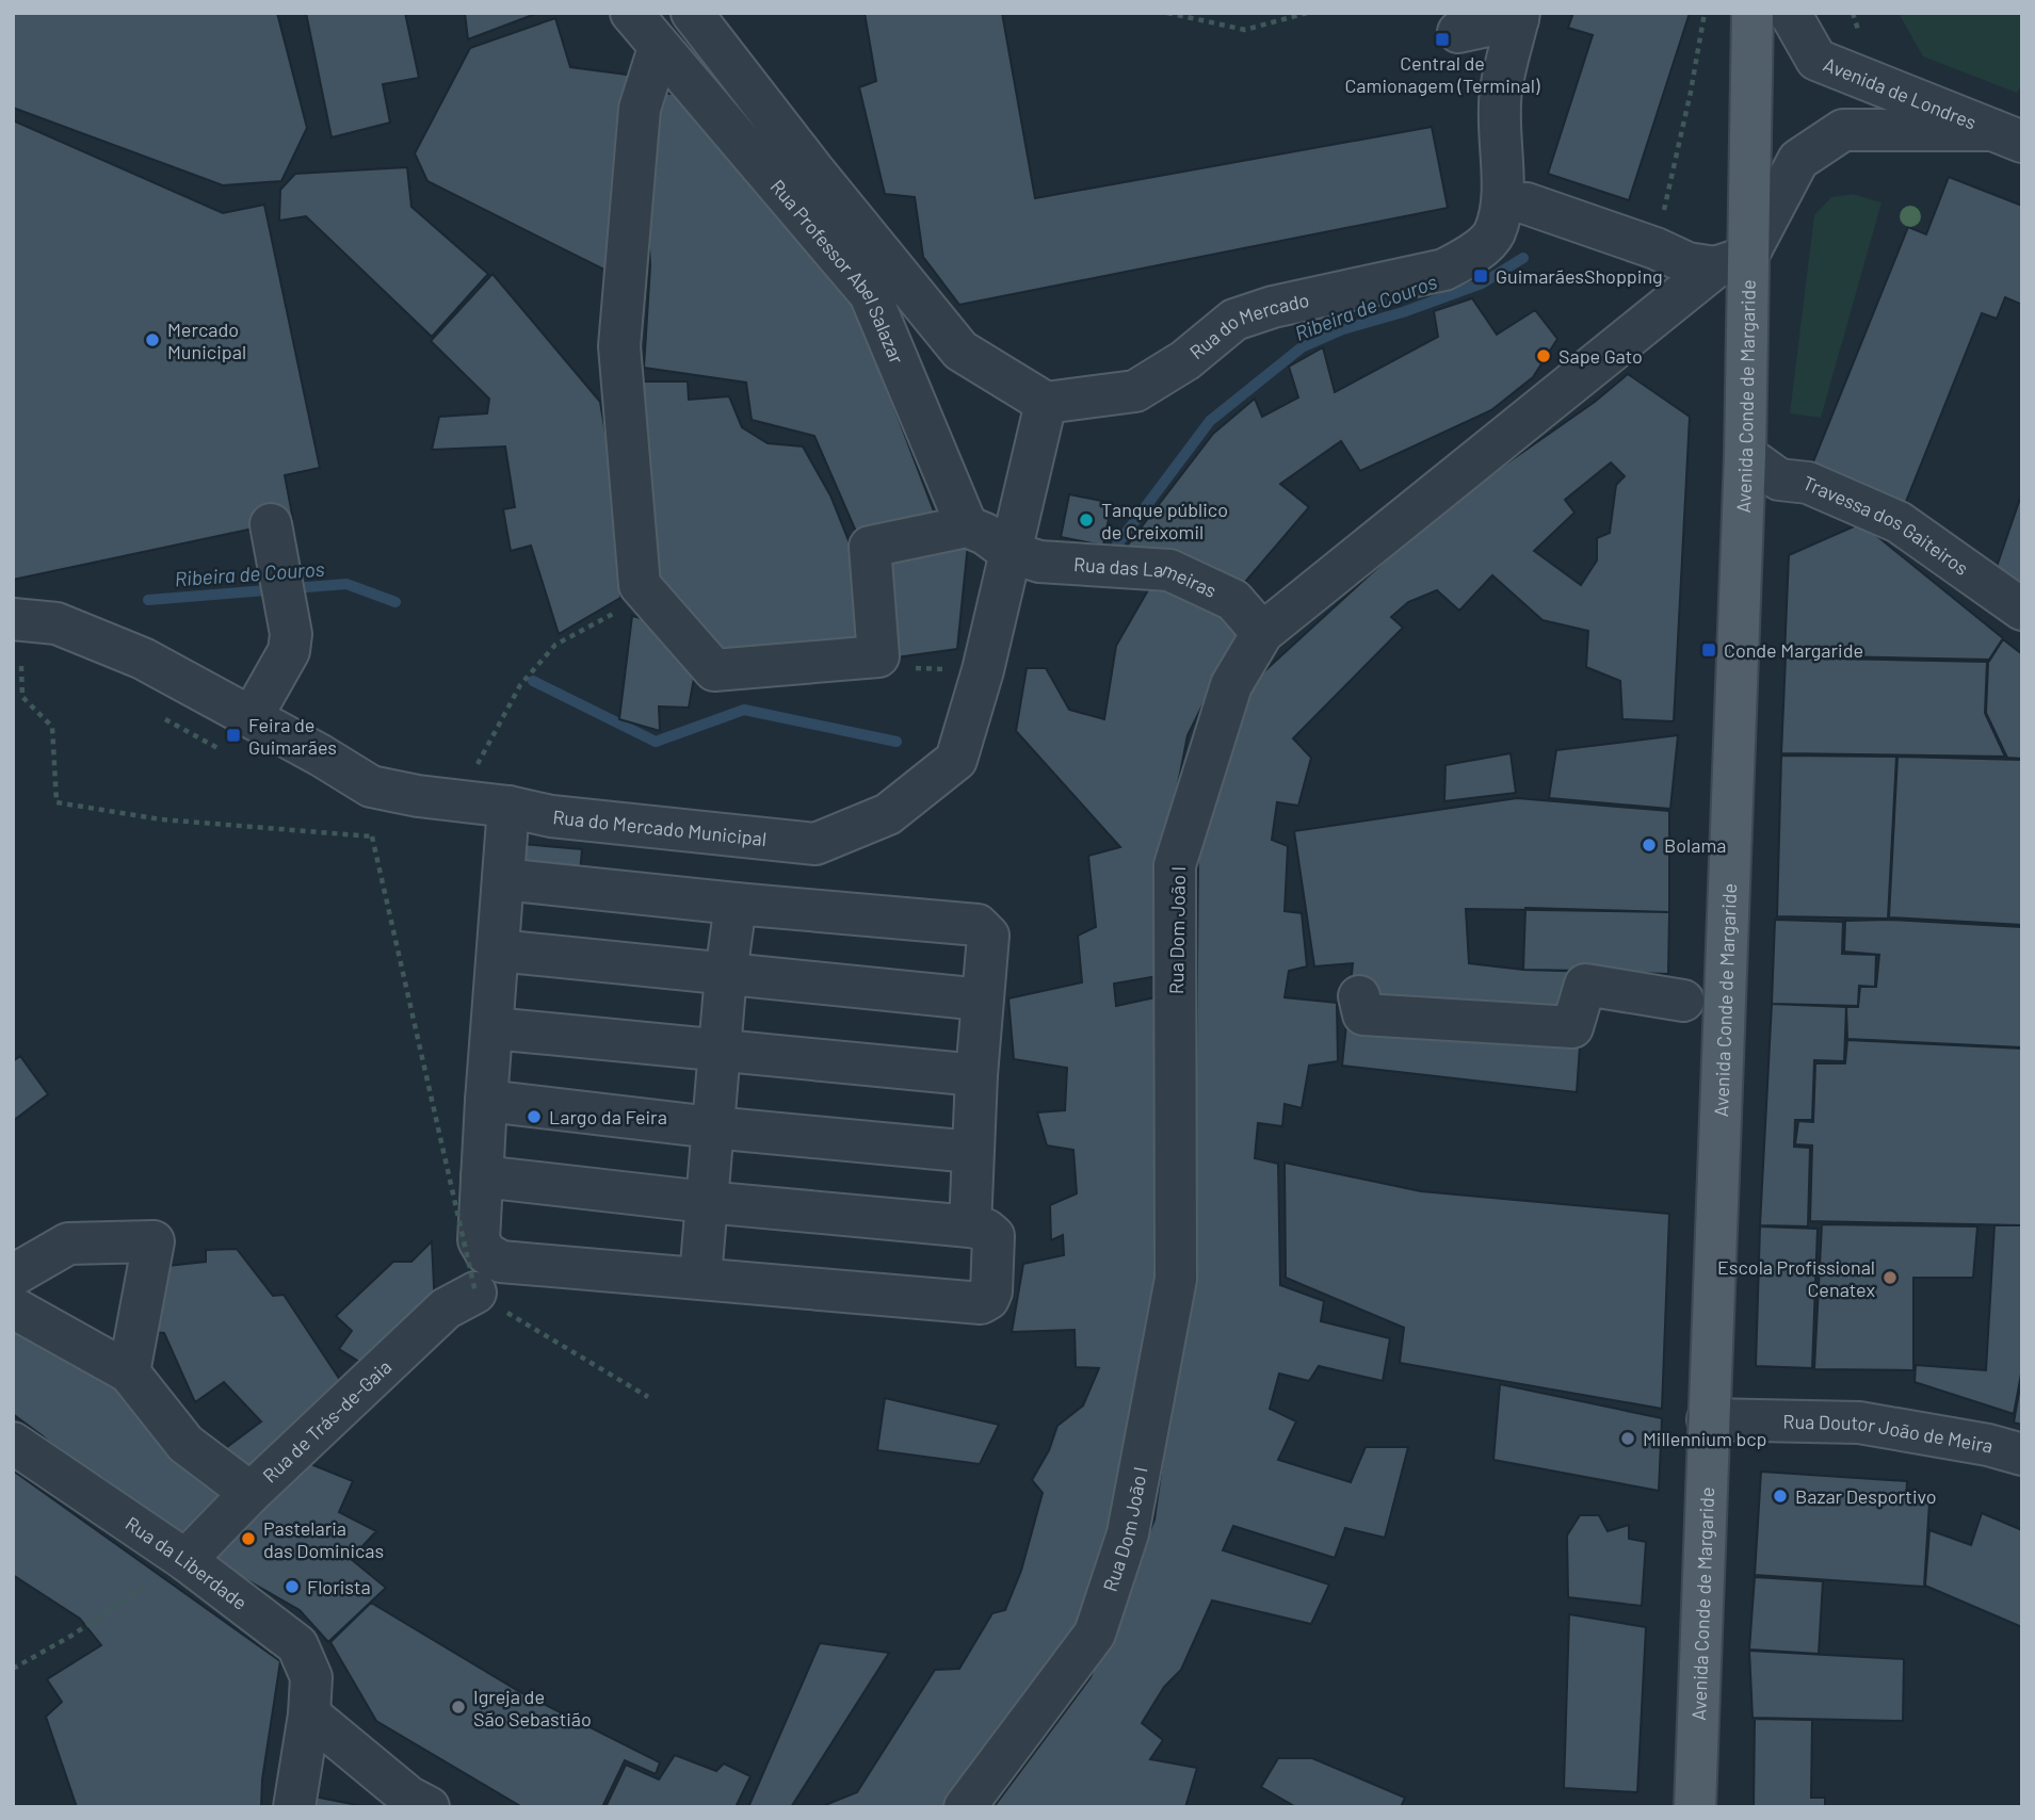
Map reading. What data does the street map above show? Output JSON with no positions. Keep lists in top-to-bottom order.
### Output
{
  "streets": {
    "main road": ["Avenida Conde de Margaride"],
    "street": [
      "Avenida de Londres",
      "Rua Professor Abel Salazar",
      "Rua do Mercado",
      "Travessa dos Gaiteiros",
      "Rua das Lameiras",
      "Rua do Mercado Municipal",
      "Rua Dom João I",
      "Rua de Trás-de-Gaia",
      "Rua Doutor João de Meira",
      "Rua da Liberdade"
    ]
  },
  "crossings": [
    ["Avenida de Londres", "Avenida Conde de Margaride"],
    ["Avenida de Londres", "Rua Dom João I"],
    ["Rua do Mercado", "Rua do Mercado Municipal"],
    ["Avenida Conde de Margaride", "Travessa dos Gaiteiros"],
    ["Avenida Conde de Margaride", "Rua Dom João I"],
    ["Avenida Conde de Margaride", "Rua Doutor João de Meira"],
    ["Rua das Lameiras", "Rua do Mercado Municipal"],
    ["Rua das Lameiras", "Rua Dom João I"],
    ["Rua de Trás-de-Gaia", "Rua da Liberdade"]
  ],
  "water": ["Ribeira de Couros"],
  "places": {
    "transit": [
      "Central de Camionagem (Terminal)",
      "GuimarãesShopping",
      "Conde Margaride",
      "Feira de Guimarães"
    ],
    "other": [
      "Mercado Municipal",
      "Sape Gato",
      "Tanque público de Creixomil",
      "Bolama",
      "Largo da Feira",
      "Escola Profissional Cenatex",
      "Millennium bcp",
      "Bazar Desportivo",
      "Pastelaria das Dominicas",
      "Florista",
      "Igreja de São Sebastião"
    ]
  }
}
